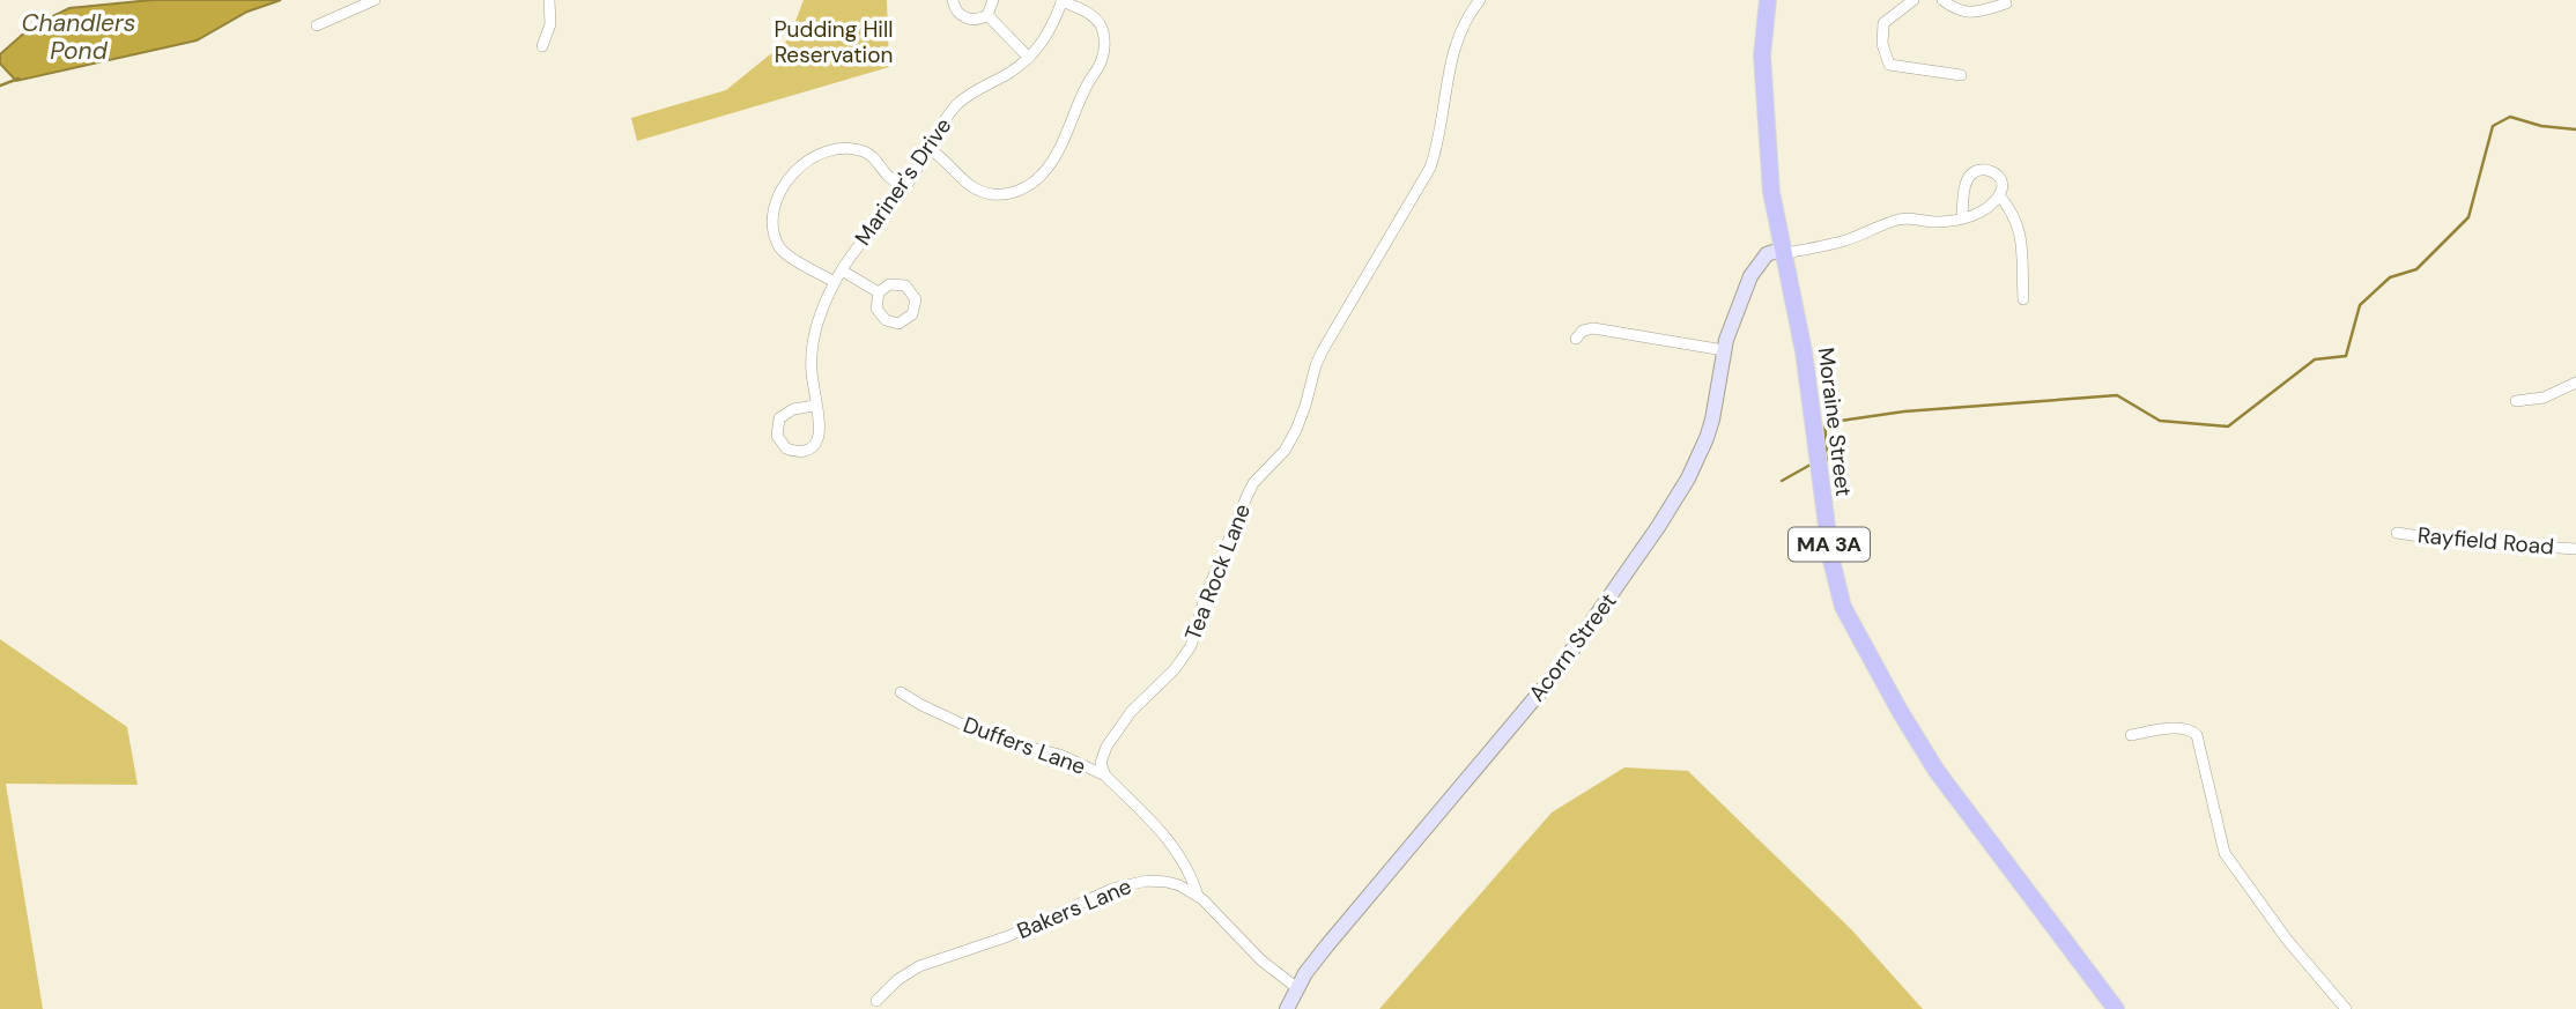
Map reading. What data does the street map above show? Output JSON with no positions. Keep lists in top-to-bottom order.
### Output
{
  "streets": {
    "main road": ["Moraine Street", "MA 3A", "Acorn Street"],
    "street": [
      "Mariner's Drive",
      "Rayfield Road",
      "Tea Rock Lane",
      "Duffers Lane",
      "Bakers Lane"
    ]
  },
  "crossings": [
    ["Moraine Street", "Acorn Street"],
    ["Tea Rock Lane", "Duffers Lane"],
    ["Acorn Street", "Bakers Lane"]
  ],
  "water": ["Chandlers Pond"],
  "parks": ["Pudding Hill Reservation"]
}
